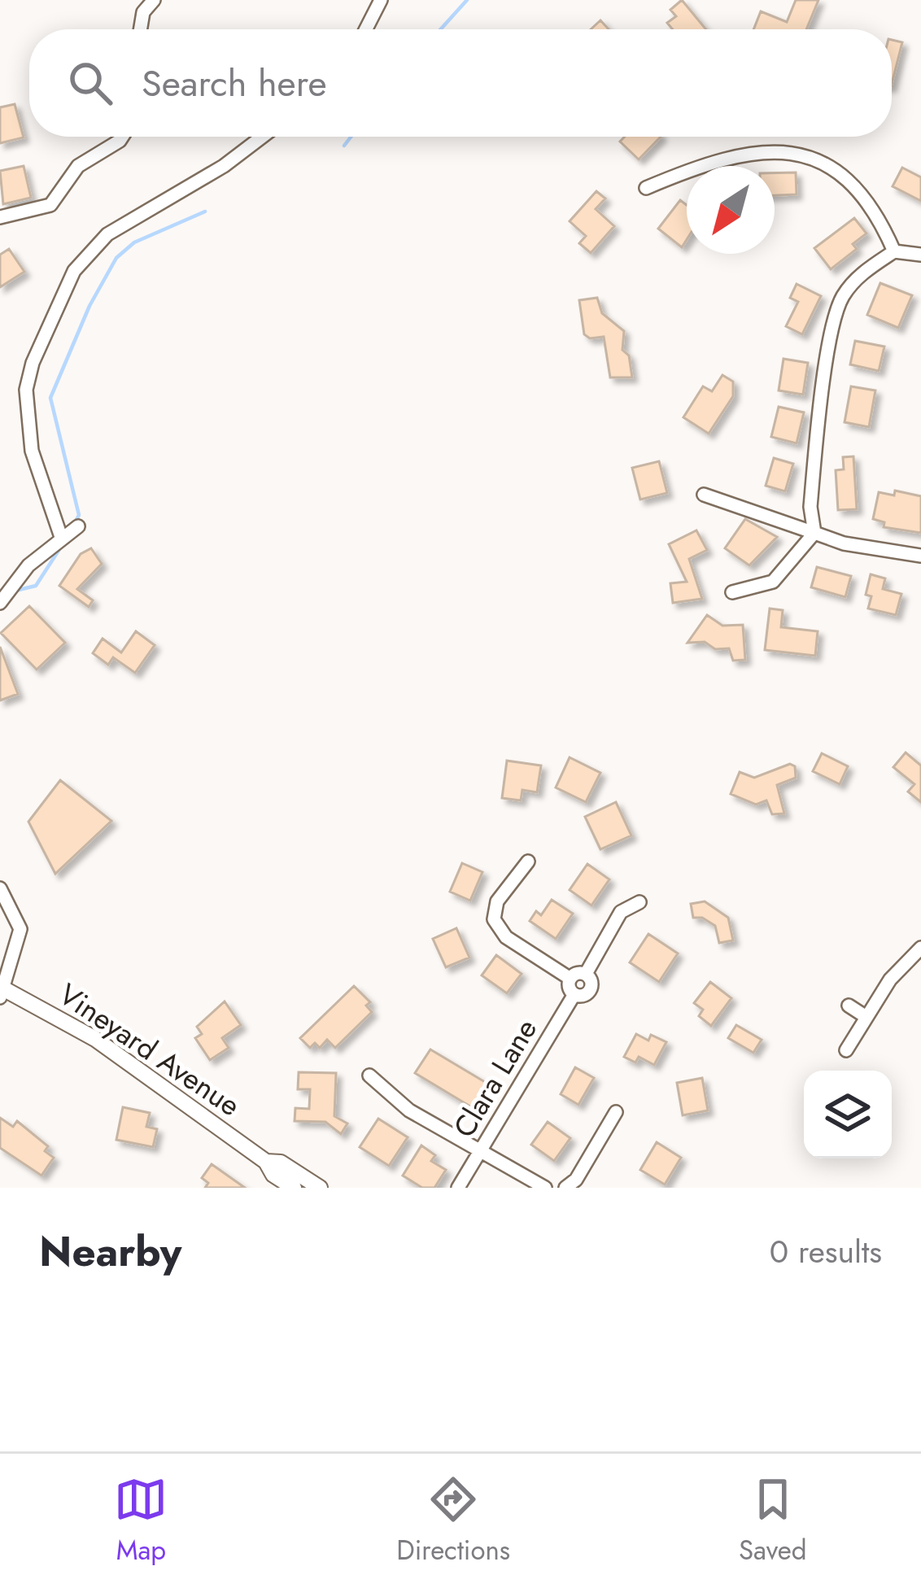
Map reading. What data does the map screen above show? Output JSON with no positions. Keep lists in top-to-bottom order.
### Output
{
  "streets": {
    "street": ["Vineyard Avenue", "Clara Lane"]
  },
  "north": "bottom left",
  "page": {
    "search": "Search here",
    "heading": ["Nearby", "0 results"],
    "nav": ["Map", "Directions", "Saved"]
  }
}
